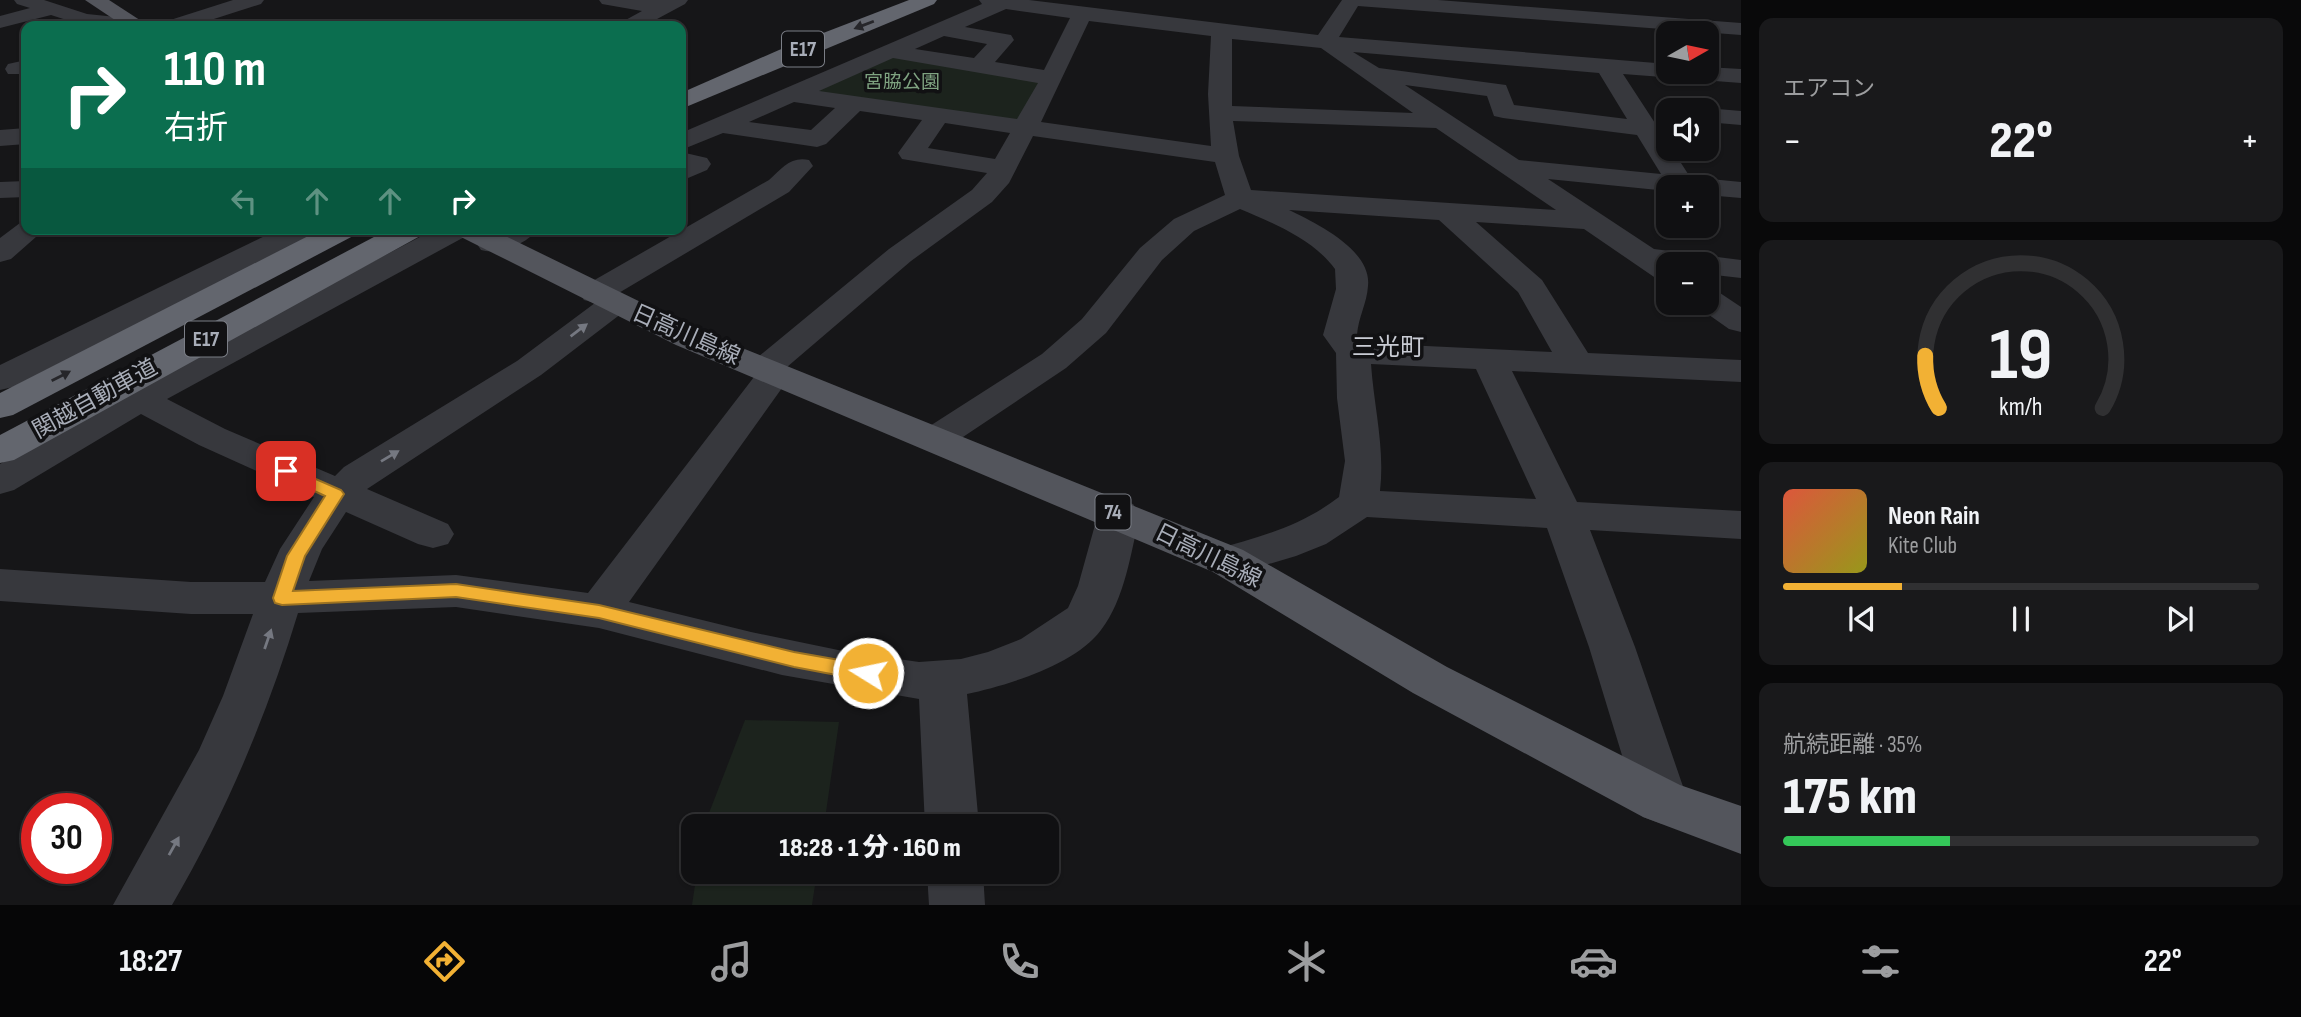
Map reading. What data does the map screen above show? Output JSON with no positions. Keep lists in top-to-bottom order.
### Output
{
  "streets": {
    "highway": ["E17", "関越自動車道"],
    "main road": ["日高川島線", "74"]
  },
  "districts": ["三光町"],
  "parks": ["宮脇公園"],
  "north": "right",
  "page": {
    "tile": [
      "エアコン",
      ["航続距離 · 35%", "175 km"]
    ],
    "map_buttons": ["+", "−"],
    "turn": ["110 m", "右折"],
    "heat": ["−", "22°", "+"],
    "song": ["Neon Rain", "Kite Club"],
    "limit": "30",
    "trip": "18:28 · 1 分 · 160 m",
    "tabs": ["18:27", "22°"],
    "gauge": ["19", "km/h"]
  }
}
